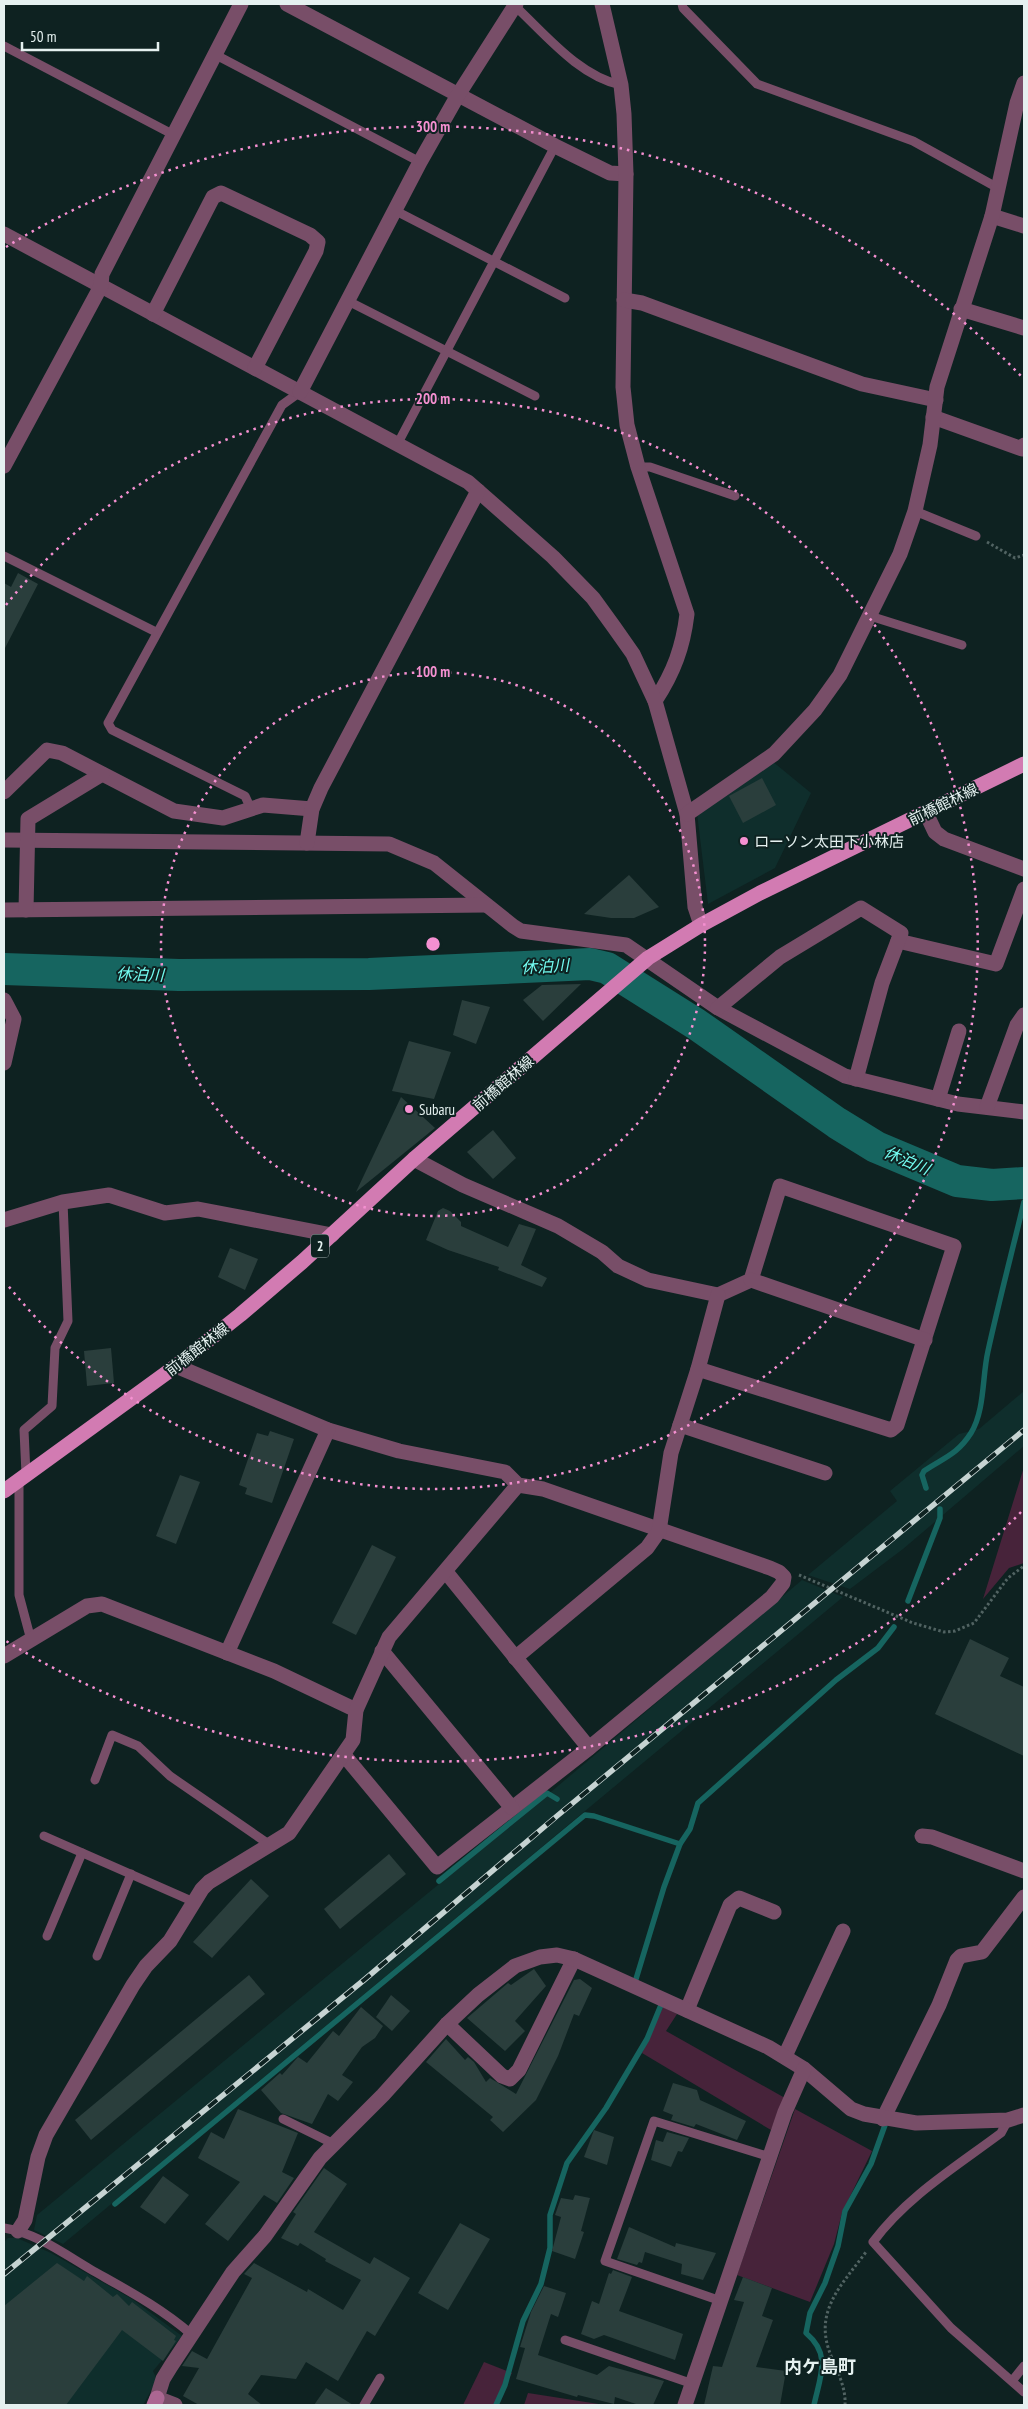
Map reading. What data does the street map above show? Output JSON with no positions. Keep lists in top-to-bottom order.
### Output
{
  "streets": {
    "main road": ["前橋館林線", "2"]
  },
  "districts": ["内ケ島町"],
  "water": ["休泊川"],
  "places": ["ローソン太田下小林店", "Subaru"],
  "scale_bar": "50 m",
  "rings": ["300 m", "200 m", "100 m"]
}
